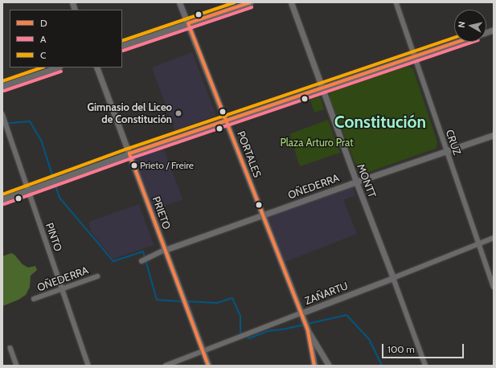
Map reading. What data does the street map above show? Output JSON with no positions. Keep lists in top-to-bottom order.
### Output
{
  "streets": {
    "street": [
      "CRUZ",
      "PORTALES",
      "MONTT",
      "OÑEDERRA",
      "PRIETO",
      "PINTO",
      "ZAÑARTU"
    ]
  },
  "crossings": [
    ["CRUZ", "OÑEDERRA"],
    ["CRUZ", "ZAÑARTU"],
    ["PORTALES", "OÑEDERRA"],
    ["PORTALES", "ZAÑARTU"],
    ["MONTT", "OÑEDERRA"],
    ["MONTT", "ZAÑARTU"],
    ["OÑEDERRA", "PRIETO"],
    ["OÑEDERRA", "PINTO"],
    ["PRIETO", "ZAÑARTU"]
  ],
  "districts": ["Constitución"],
  "parks": ["Plaza Arturo Prat"],
  "places": ["Gimnasio del Liceo de Constitución", "Prieto / Freire"],
  "lines": ["transit line D", "transit line C", "transit line A"],
  "legend": ["D", "A", "C"],
  "scale_bar": "100 m",
  "north": "left"
}
